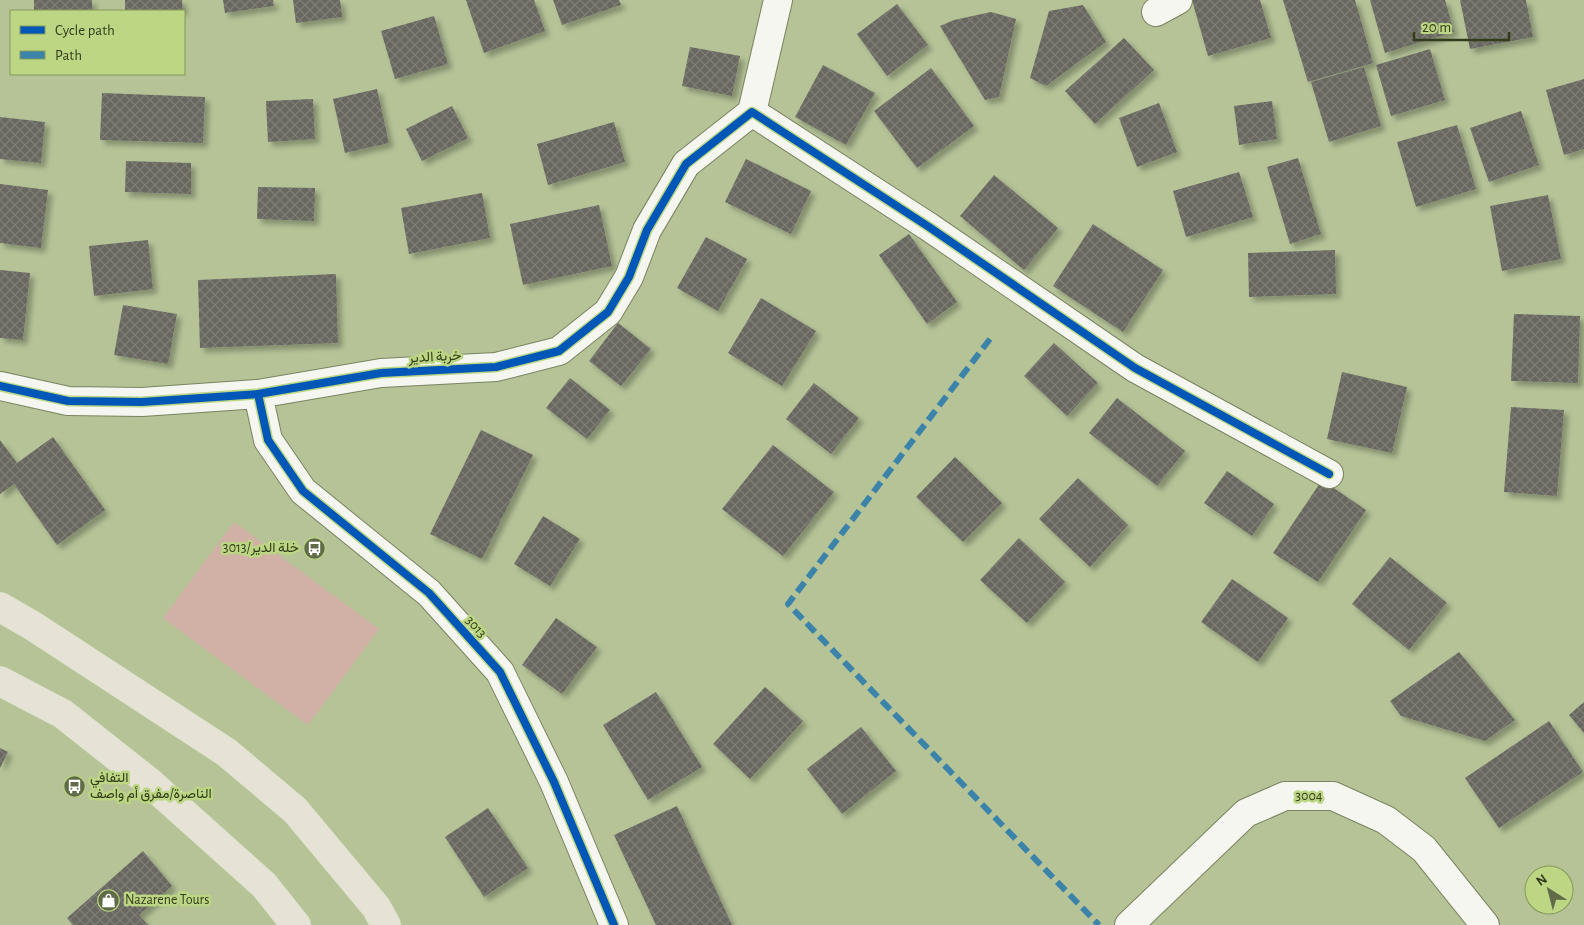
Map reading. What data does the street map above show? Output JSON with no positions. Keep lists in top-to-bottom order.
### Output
{
  "streets": {
    "street": ["خربة الدير", "3013", "3004"]
  },
  "crossings": [
    ["خربة الدير", "3013"]
  ],
  "places": {
    "bus stop": ["3013/خلة الدير", "التفافي الناصرة/مفرق أم واصف"],
    "shop": ["Nazarene Tours"]
  },
  "legend": ["Cycle path", "Path"],
  "scale_bar": "20 m",
  "north": "top left"
}
